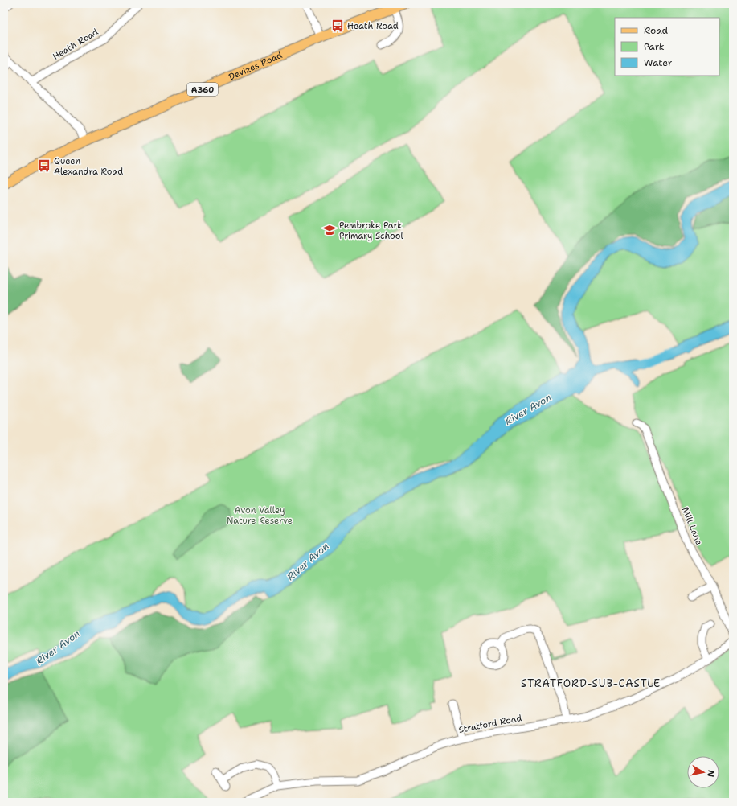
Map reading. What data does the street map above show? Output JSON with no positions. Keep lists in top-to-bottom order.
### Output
{
  "streets": {
    "main road": ["Devizes Road", "A360"],
    "street": ["Heath Road", "Mill Lane", "Stratford Road"]
  },
  "districts": ["STRATFORD-SUB-CASTLE"],
  "water": ["River Avon"],
  "parks": ["Avon Valley Nature Reserve"],
  "places": {
    "bus stop": ["Heath Road", "Queen Alexandra Road"],
    "school or university": ["Pembroke Park Primary School"]
  },
  "legend": ["Road", "Park", "Water"],
  "north": "right"
}
